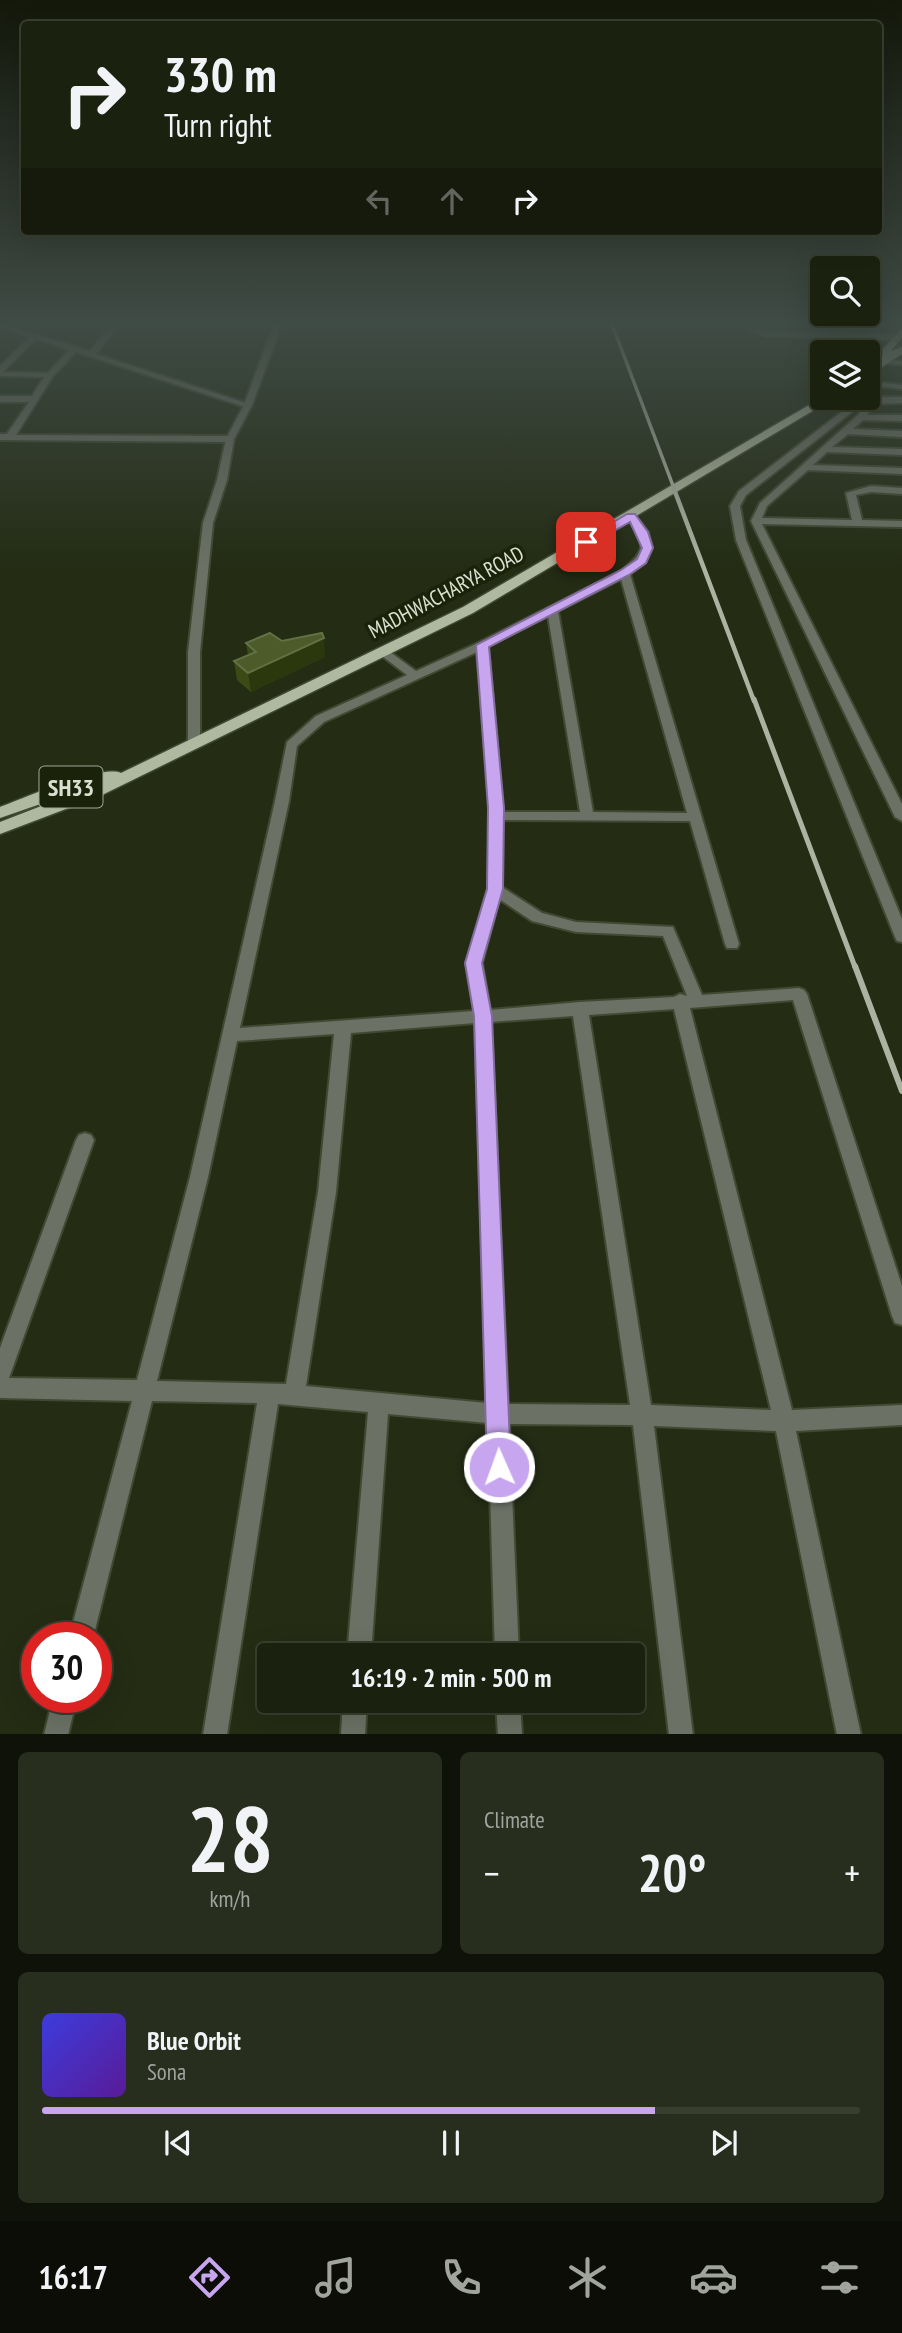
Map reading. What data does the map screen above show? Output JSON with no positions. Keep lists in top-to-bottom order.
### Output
{
  "streets": {
    "main road": ["MADHWACHARYA ROAD", "SH33"]
  },
  "page": {
    "turn": ["330 m", "Turn right"],
    "limit": "30",
    "trip": "16:19 · 2 min · 500 m",
    "tile": [
      ["28", "km/h"],
      "Climate"
    ],
    "heat": ["−", "20°", "+"],
    "song": ["Blue Orbit", "Sona"],
    "tabs": "16:17"
  }
}
